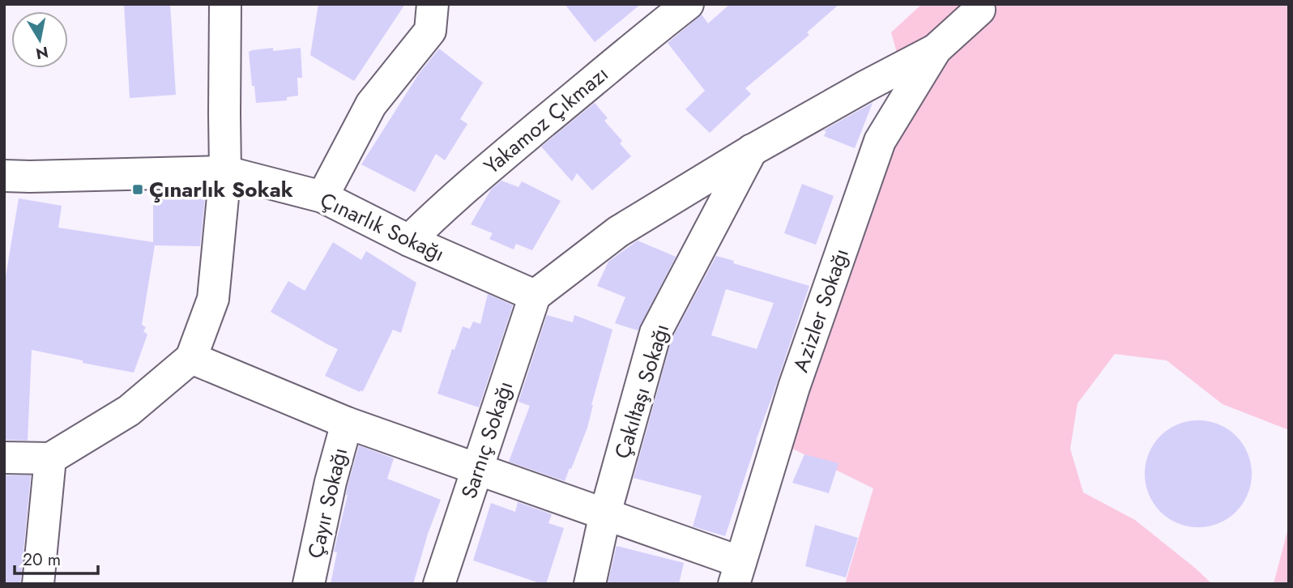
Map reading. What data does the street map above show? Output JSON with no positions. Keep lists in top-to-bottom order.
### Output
{
  "streets": {
    "street": [
      "Yakamoz Çıkmazı",
      "Çınarlık Sokağı",
      "Azizler Sokağı",
      "Çakıltaşı Sokağı",
      "Sarnıç Sokağı",
      "Çayır Sokağı"
    ]
  },
  "crossings": [
    ["Yakamoz Çıkmazı", "Çınarlık Sokağı"],
    ["Çınarlık Sokağı", "Azizler Sokağı"],
    ["Çınarlık Sokağı", "Sarnıç Sokağı"],
    ["Azizler Sokağı", "Çakıltaşı Sokağı"],
    ["Azizler Sokağı", "Sarnıç Sokağı"]
  ],
  "places": {
    "transit": ["Çınarlık Sokak"]
  },
  "scale_bar": "20 m",
  "north": "bottom"
}
